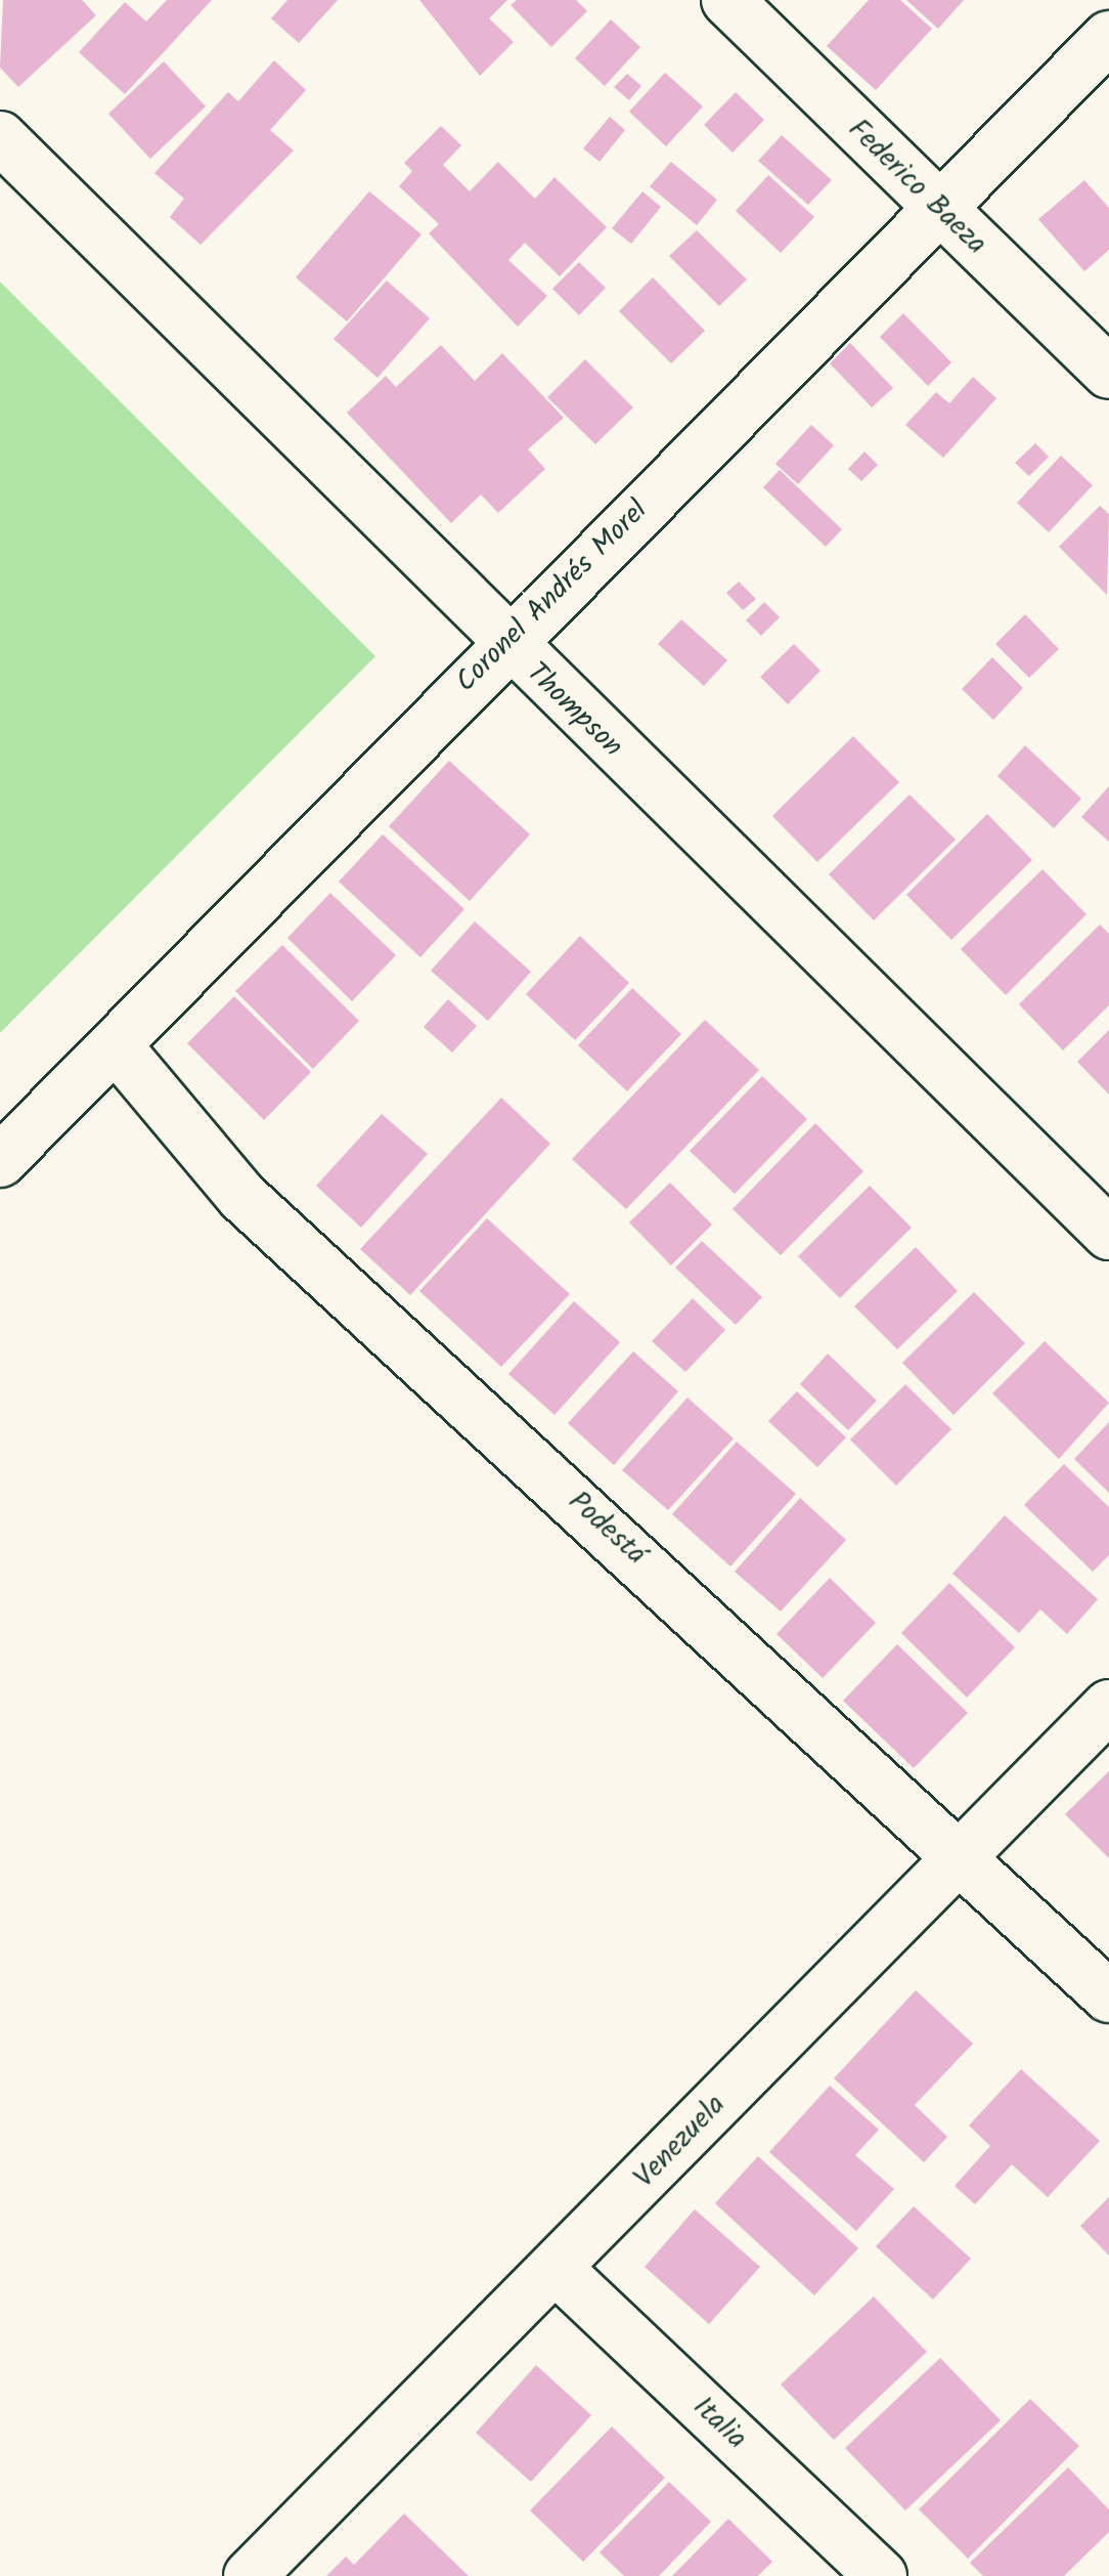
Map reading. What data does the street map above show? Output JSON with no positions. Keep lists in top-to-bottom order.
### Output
{
  "streets": {
    "street": [
      "Federico Baeza",
      "Coronel Andrés Morel",
      "Thompson",
      "Podestá",
      "Venezuela",
      "Italia"
    ]
  },
  "crossings": [
    ["Federico Baeza", "Coronel Andrés Morel"],
    ["Coronel Andrés Morel", "Thompson"],
    ["Coronel Andrés Morel", "Podestá"],
    ["Podestá", "Venezuela"],
    ["Venezuela", "Italia"]
  ]
}
